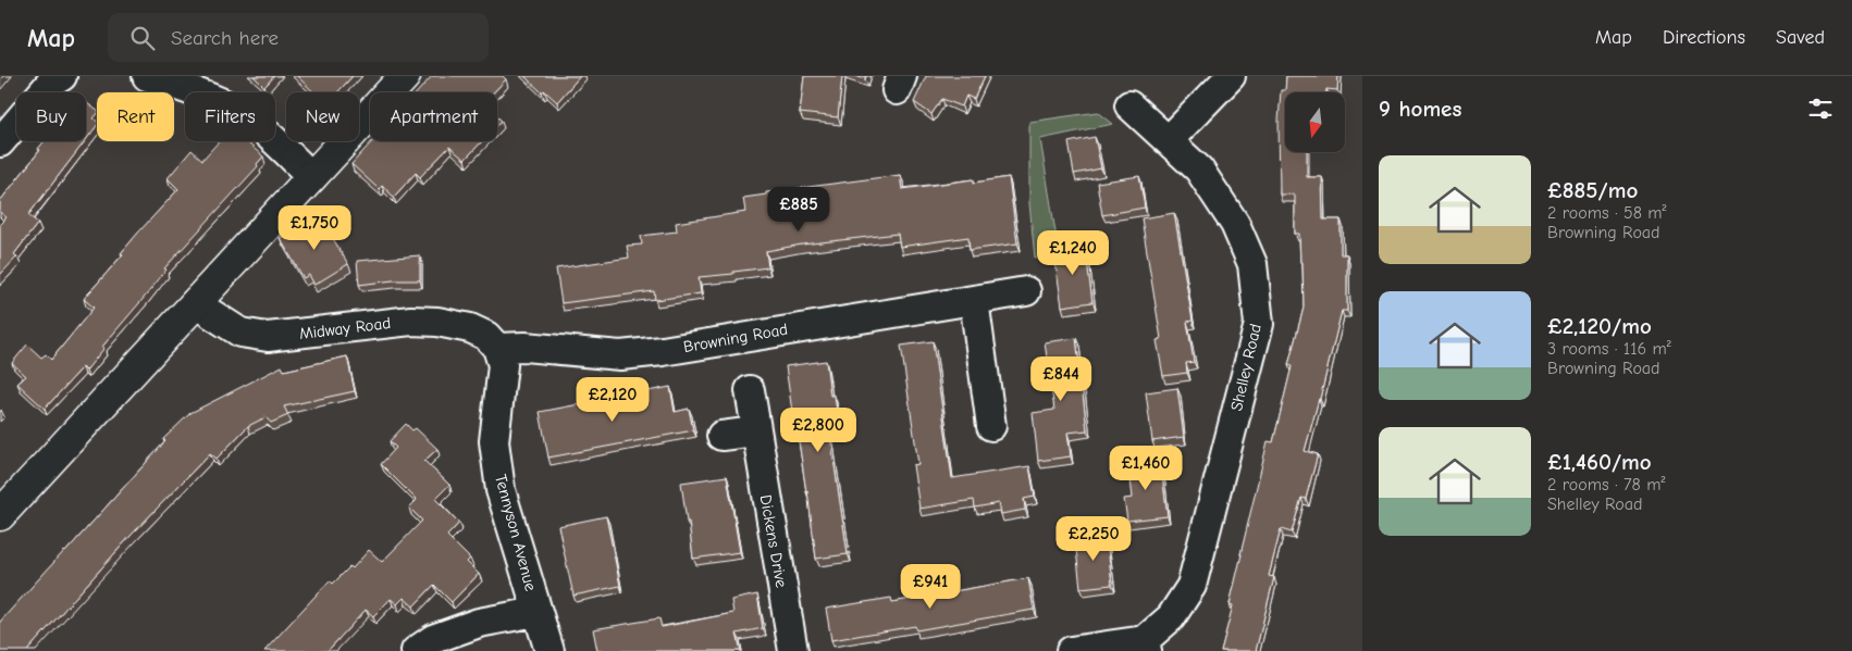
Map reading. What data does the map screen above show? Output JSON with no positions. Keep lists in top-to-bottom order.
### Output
{
  "streets": {
    "street": [
      "Midway Road",
      "Browning Road",
      "Shelley Road",
      "Tennyson Avenue",
      "Dickens Drive"
    ]
  },
  "crossings": [
    ["Midway Road", "Browning Road"],
    ["Midway Road", "Tennyson Avenue"],
    ["Browning Road", "Tennyson Avenue"]
  ],
  "north": "bottom",
  "page": {
    "header": "Map",
    "search": "Search here",
    "nav": ["Map", "Directions", "Saved"],
    "heading": "9 homes",
    "chip": [
      "Buy",
      "Rent",
      "Filters",
      "New",
      "Apartment"
    ],
    "list": [
      {
        "name": "£885/mo",
        "note": "2 rooms · 58 m² · Browning Road"
      },
      {
        "name": "£2,120/mo",
        "note": "3 rooms · 116 m² · Browning Road"
      },
      {
        "name": "£1,460/mo",
        "note": "2 rooms · 78 m² · Shelley Road"
      }
    ],
    "price": [
      "£885",
      "£1,750",
      "£1,240",
      "£844",
      "£2,120",
      "£2,800",
      "£1,460",
      "£2,250",
      "£941"
    ]
  }
}
